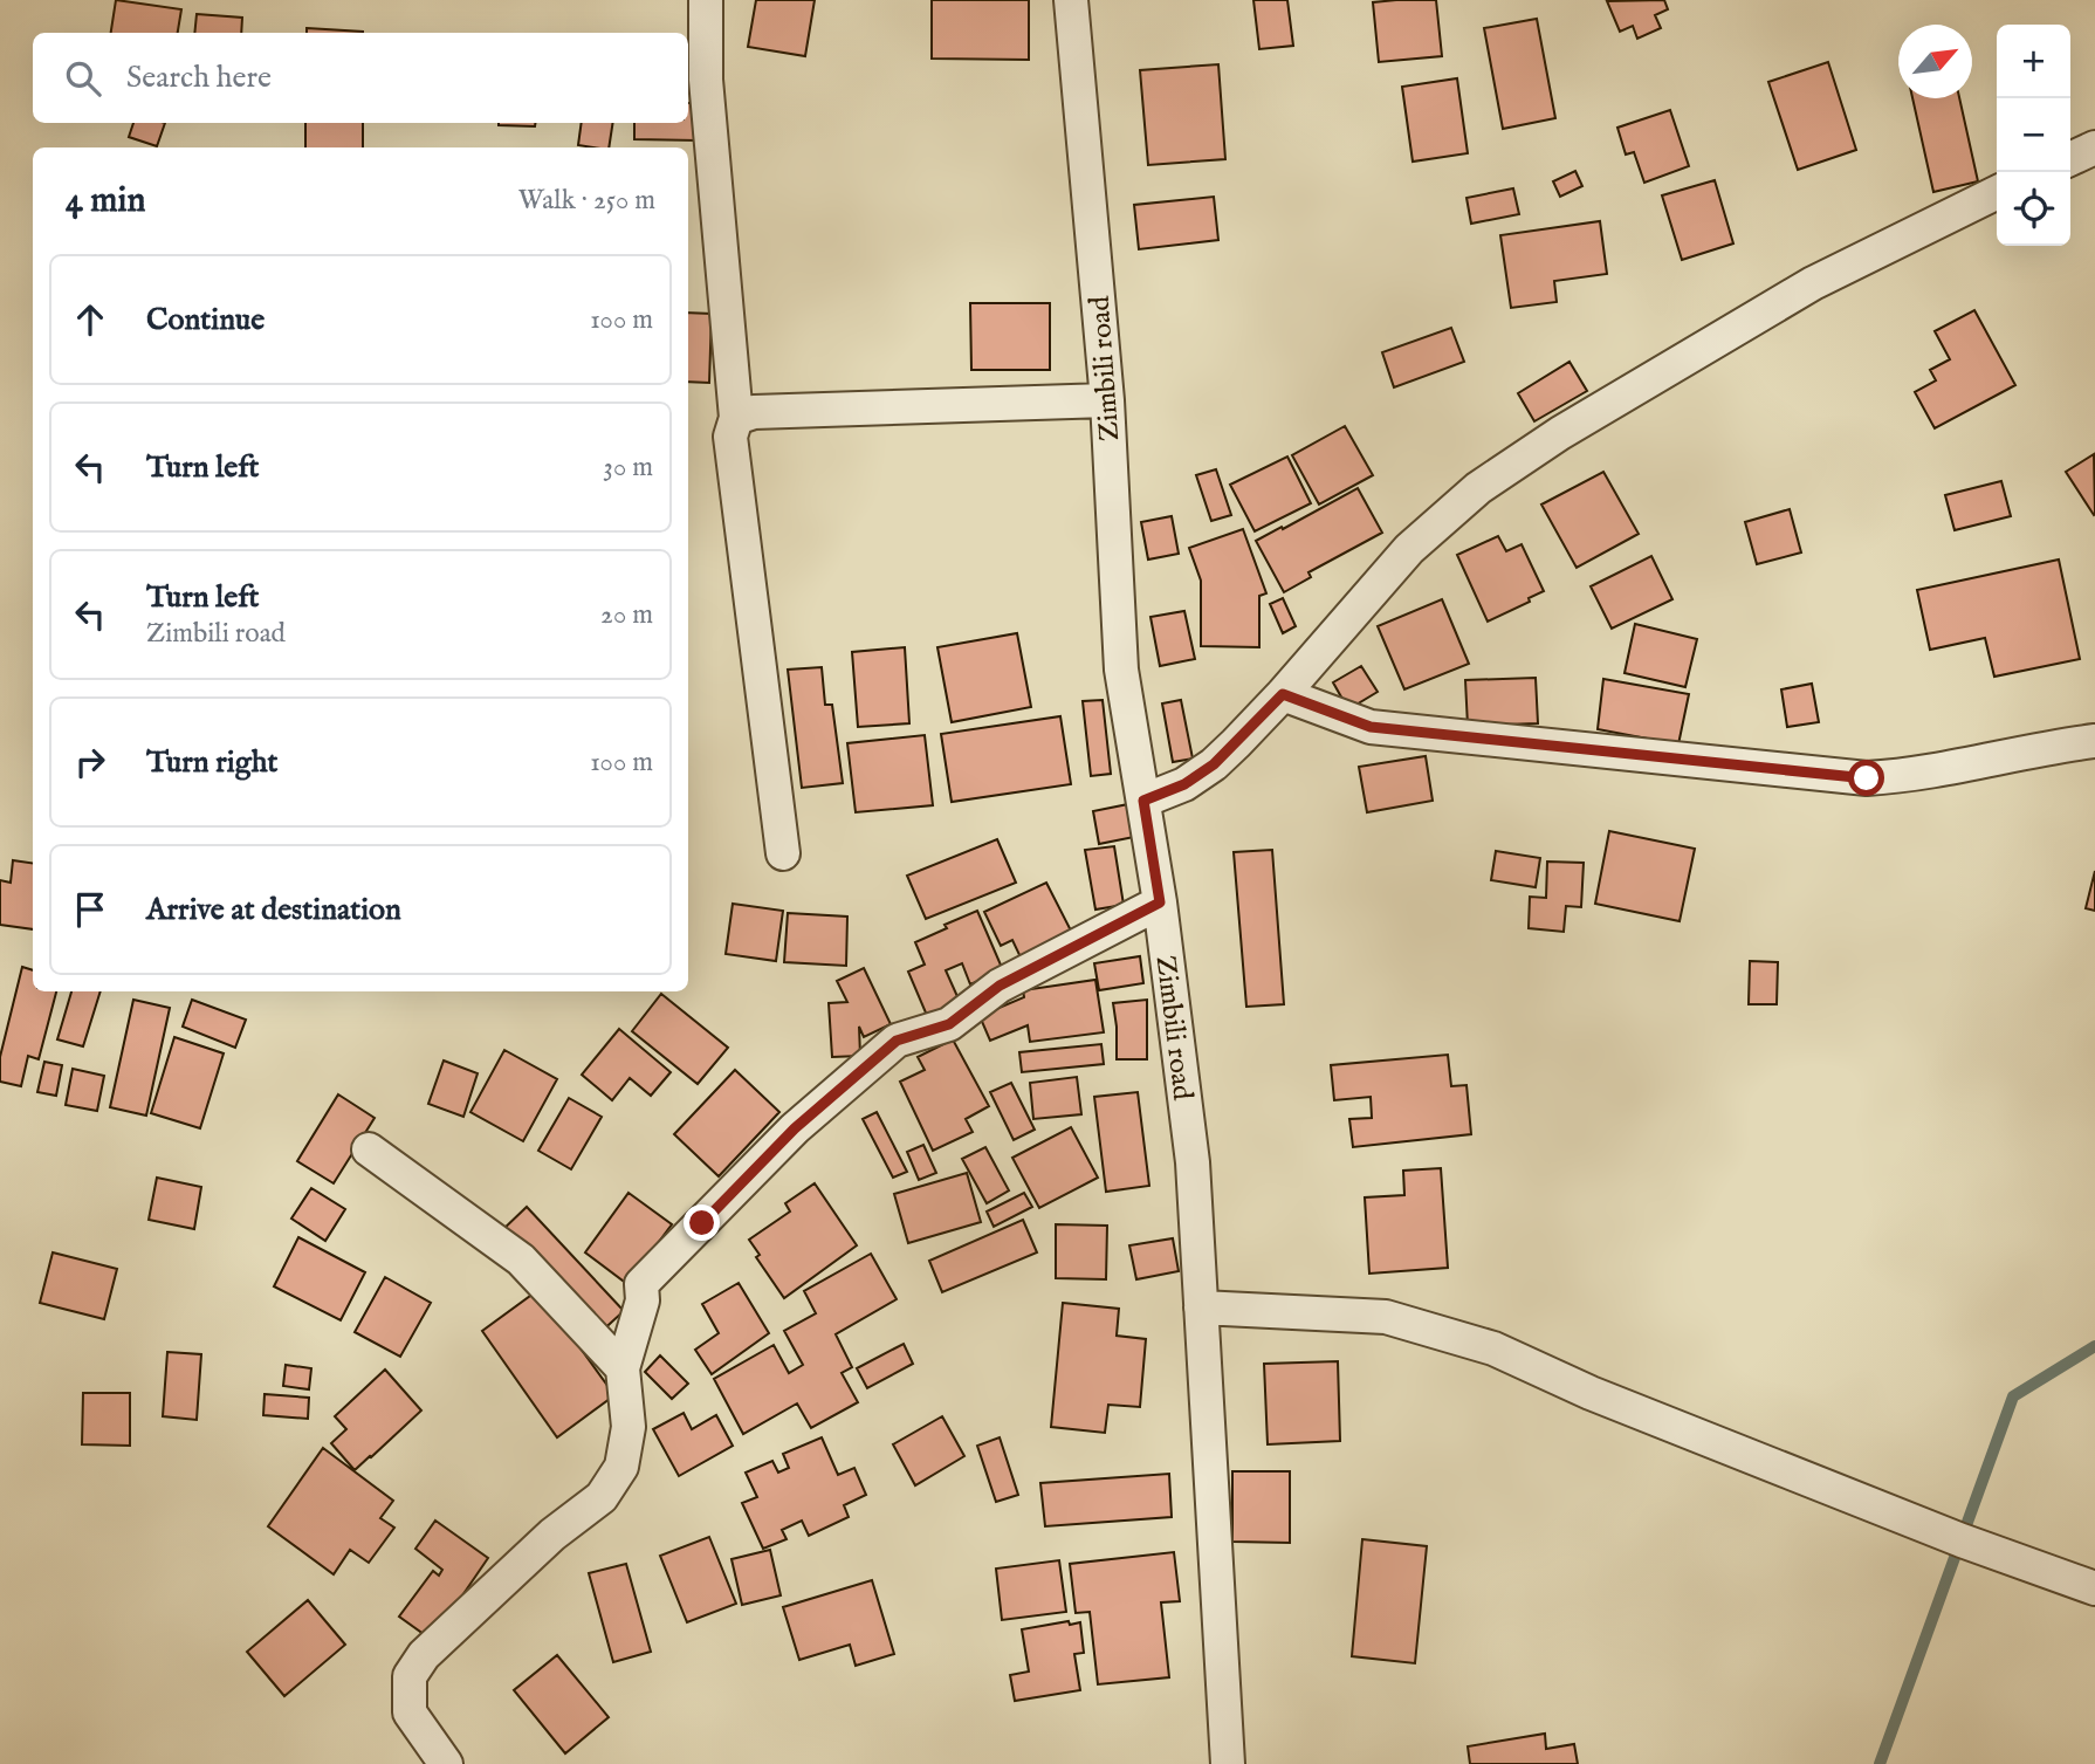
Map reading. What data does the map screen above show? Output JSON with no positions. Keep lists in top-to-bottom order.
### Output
{
  "streets": {
    "street": ["Zimbili road"]
  },
  "north": "top right",
  "page": {
    "map_buttons": ["+", "−"],
    "search": "Search here",
    "heading": ["4 min", "Walk · 250 m"],
    "list": [
      ["Continue", "100 m"],
      ["Turn left", "30 m"],
      ["Turn left", "Zimbili road", "20 m"],
      ["Turn right", "100 m"],
      "Arrive at destination"
    ]
  }
}
